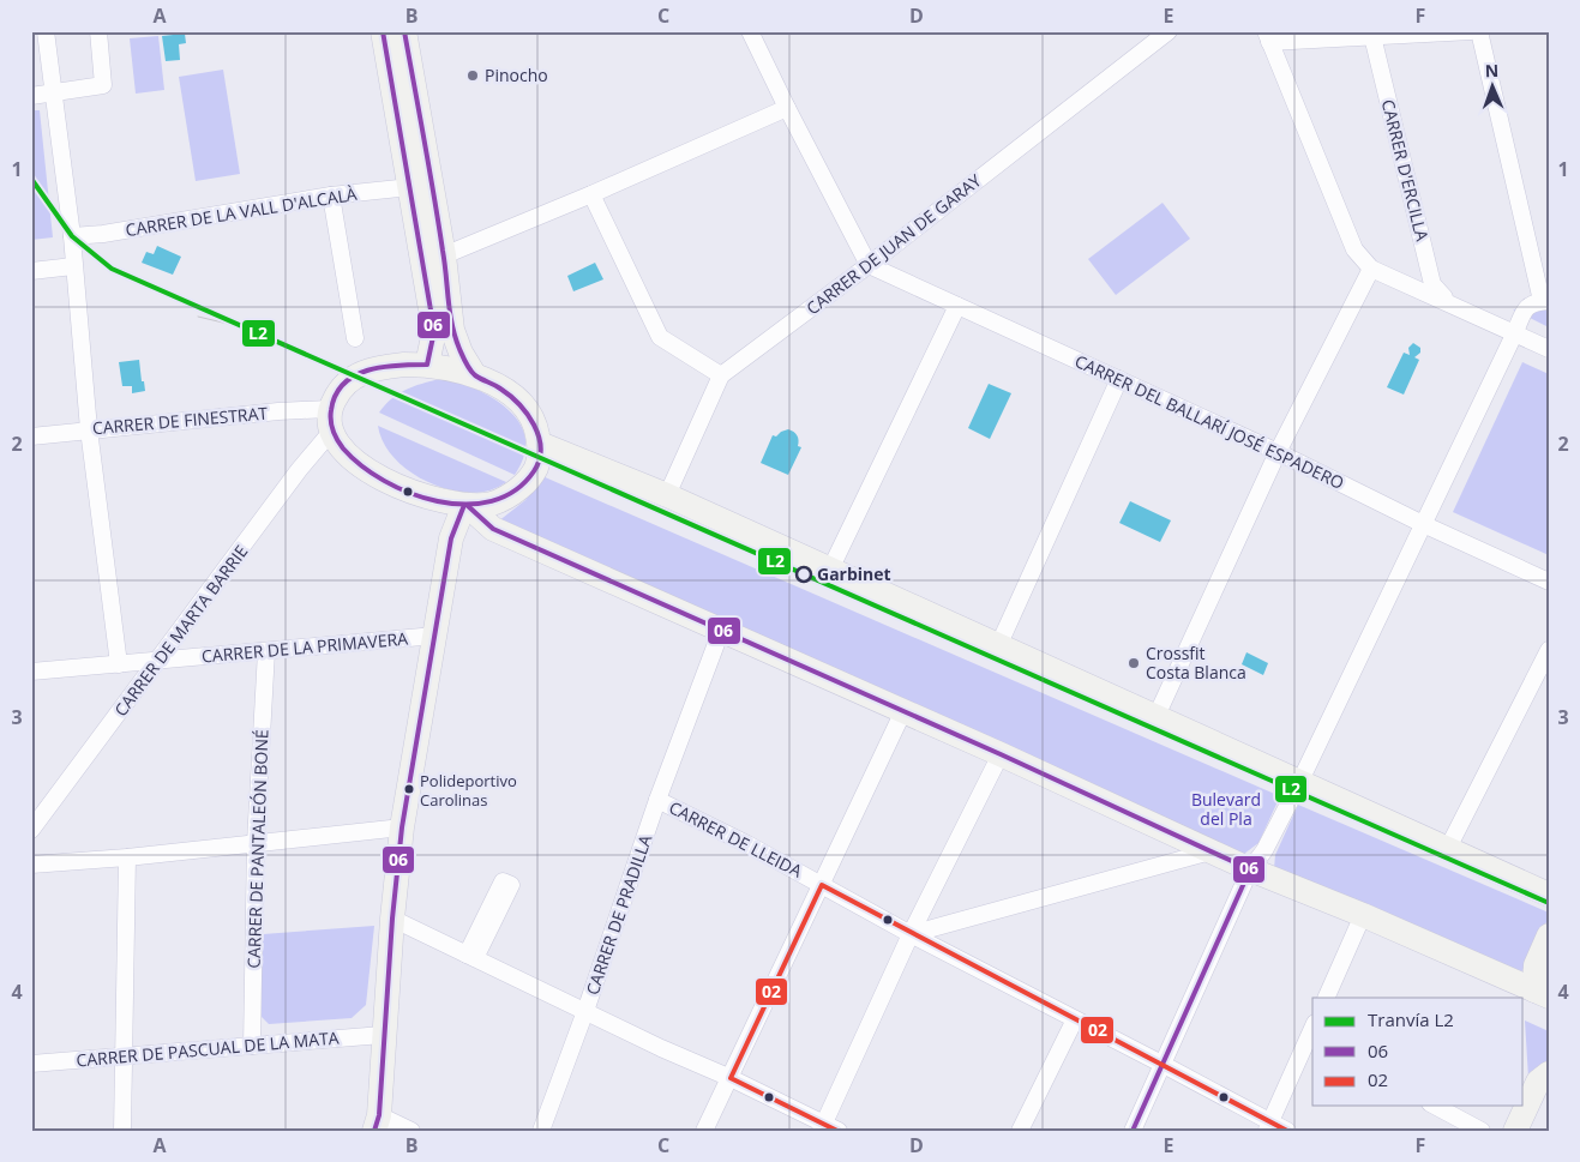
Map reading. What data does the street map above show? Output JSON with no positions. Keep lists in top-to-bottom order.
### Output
{
  "streets": {
    "street": [
      "CARRER D'ERCILLA",
      "CARRER DE LA VALL D'ALCALÀ",
      "CARRER DE JUAN DE GARAY",
      "CARRER DE FINESTRAT",
      "CARRER DEL BALLARÍ JOSÉ ESPADERO",
      "CARRER DE MARTA BARRIE",
      "CARRER DE LA PRIMAVERA",
      "CARRER DE LLEIDA",
      "CARRER DE PANTALEÓN BONÉ",
      "CARRER DE PRADILLA",
      "CARRER DE PASCUAL DE LA MATA"
    ]
  },
  "crossings": [
    ["CARRER DE JUAN DE GARAY", "CARRER DEL BALLARÍ JOSÉ ESPADERO"],
    ["CARRER DE FINESTRAT", "CARRER DE MARTA BARRIE"],
    ["CARRER DE MARTA BARRIE", "CARRER DE LA PRIMAVERA"],
    ["CARRER DE LA PRIMAVERA", "CARRER DE PANTALEÓN BONÉ"],
    ["CARRER DE LLEIDA", "CARRER DE PRADILLA"],
    ["CARRER DE PANTALEÓN BONÉ", "CARRER DE PASCUAL DE LA MATA"]
  ],
  "parks": ["Bulevard del Pla"],
  "places": [
    "Pinocho",
    "Garbinet",
    "Crossfit Costa Blanca",
    "Polideportivo Carolinas"
  ],
  "lines": ["transit line 06", "tram line L2", "transit line 02"],
  "legend": ["Tranvía L2", "06", "02"],
  "north": "top",
  "grid": {
    "columns": [
      "A",
      "B",
      "C",
      "D",
      "E",
      "F"
    ],
    "rows": [
      "1",
      "2",
      "3",
      "4"
    ]
  }
}
